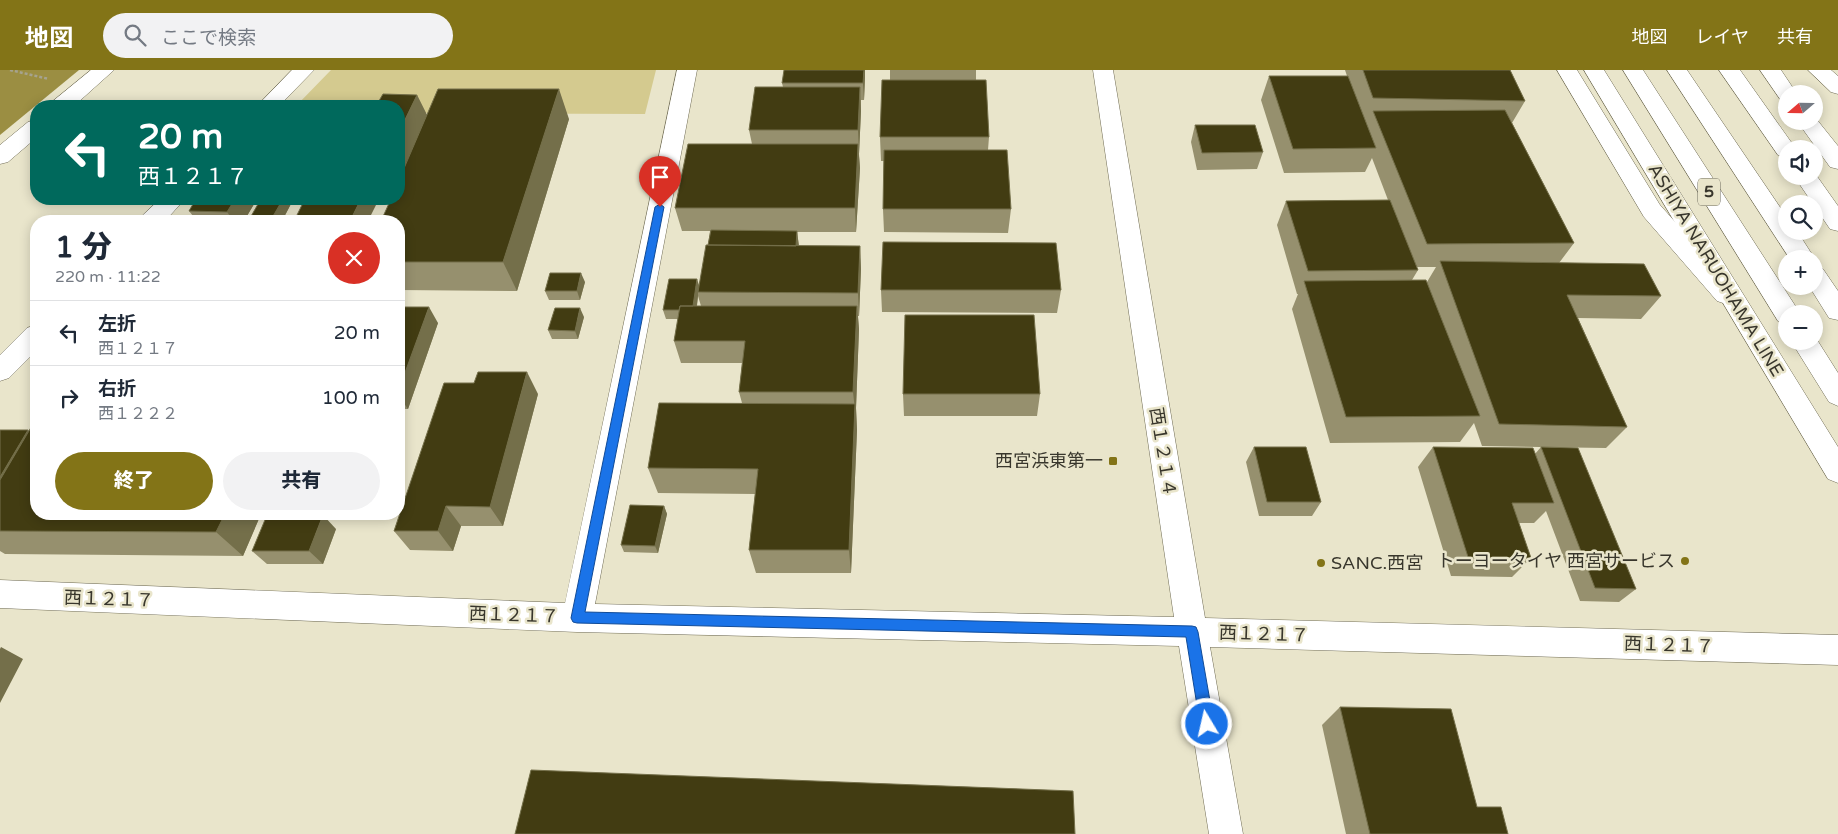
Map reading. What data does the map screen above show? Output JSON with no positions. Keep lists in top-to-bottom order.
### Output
{
  "streets": {
    "main road": [
      "5",
      "ASHIYA NARUOHAMA LINE",
      "西１２１４",
      "西１２１７"
    ]
  },
  "crossings": [
    ["西１２１４", "西１２１７"]
  ],
  "places": {
    "transit": ["西宮浜東第一"],
    "other": ["トーヨータイヤ 西宮サービス", "SANC.西宮"]
  },
  "north": "left",
  "page": {
    "header": "地図",
    "search": "ここで検索",
    "nav": ["地図", "レイヤ", "共有"],
    "map_buttons": ["+", "−"],
    "turn": ["20 m", "西１２１７"],
    "heading": ["1 分", "220 m · 11:22"],
    "list": [
      {
        "name": "左折",
        "note": "西１２１７",
        "value": "20 m"
      },
      {
        "name": "右折",
        "note": "西１２２２",
        "value": "100 m"
      }
    ],
    "buttons": ["終了", "共有"]
  }
}
